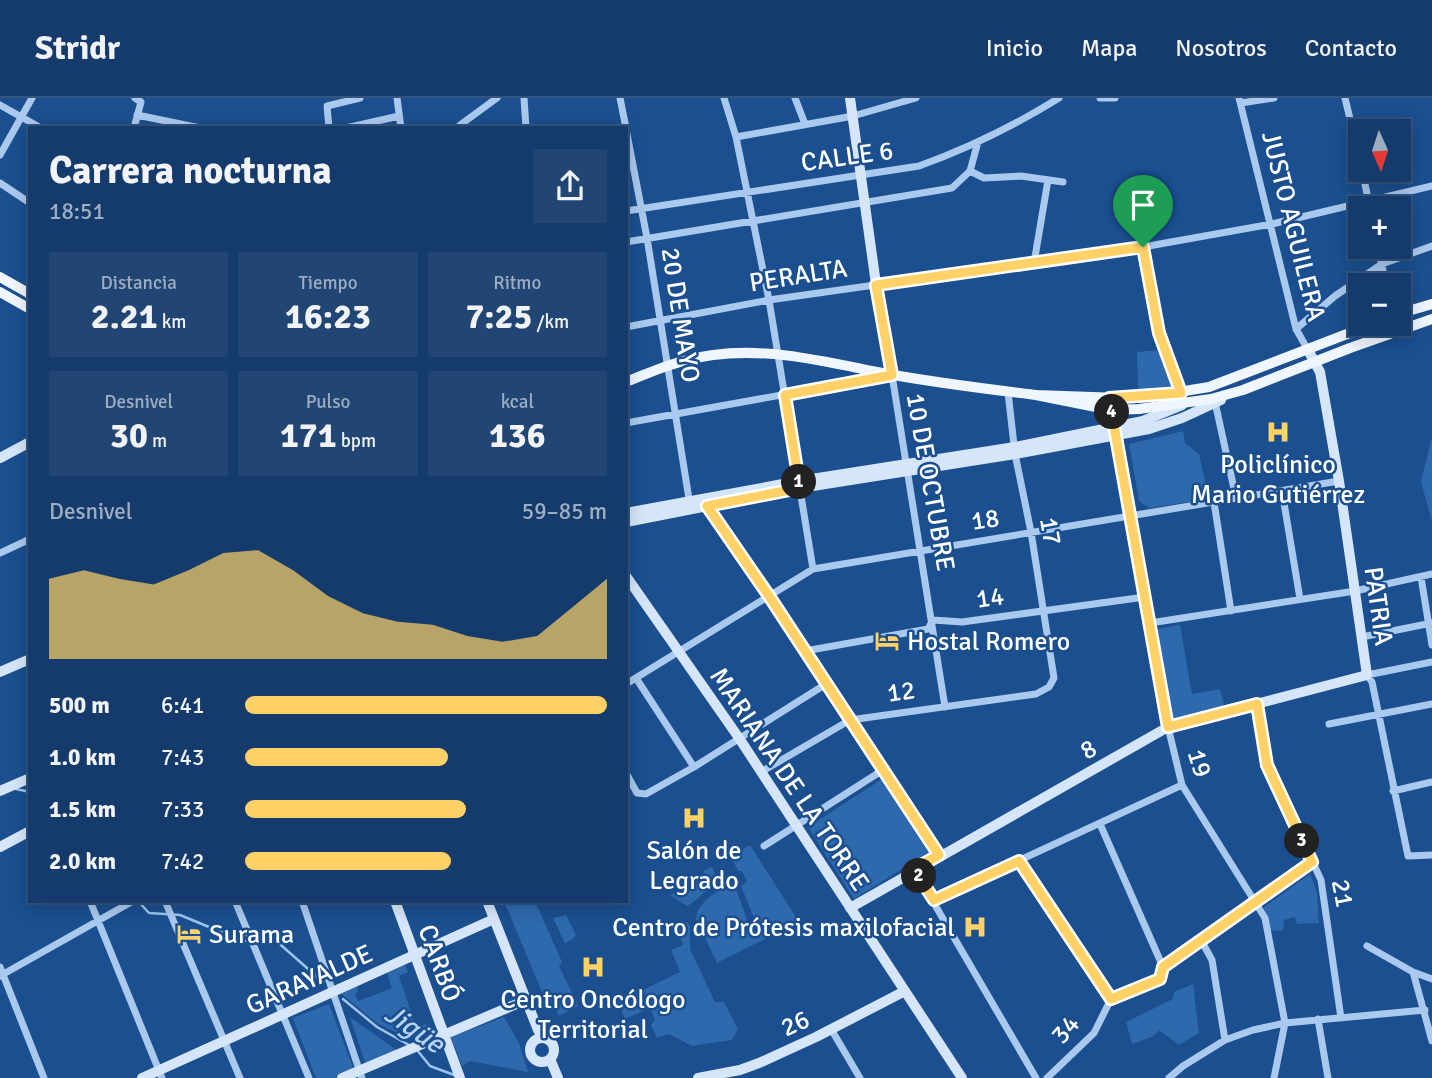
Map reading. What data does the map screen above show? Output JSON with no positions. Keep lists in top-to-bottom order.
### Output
{
  "streets": {
    "street": [
      "CALLE 6",
      "JUSTO AGUILERA",
      "PERALTA",
      "20 DE MAYO",
      "10 DE OCTUBRE",
      "18",
      "17",
      "14",
      "PATRIA",
      "12",
      "8",
      "19",
      "MARIANA DE LA TORRE",
      "21",
      "CARBÓ",
      "GARAYALDE",
      "26",
      "34"
    ]
  },
  "crossings": [
    ["CALLE 6", "20 DE MAYO"],
    ["CALLE 6", "10 DE OCTUBRE"],
    ["JUSTO AGUILERA", "PERALTA"],
    ["JUSTO AGUILERA", "PATRIA"],
    ["PERALTA", "20 DE MAYO"],
    ["PERALTA", "10 DE OCTUBRE"],
    ["10 DE OCTUBRE", "18"],
    ["10 DE OCTUBRE", "14"],
    ["10 DE OCTUBRE", "12"],
    ["18", "17"],
    ["18", "PATRIA"],
    ["18", "19"],
    ["18", "MARIANA DE LA TORRE"],
    ["17", "14"],
    ["17", "12"],
    ["14", "19"],
    ["PATRIA", "8"],
    ["12", "MARIANA DE LA TORRE"],
    ["8", "19"],
    ["8", "MARIANA DE LA TORRE"],
    ["8", "21"],
    ["19", "34"],
    ["MARIANA DE LA TORRE", "26"],
    ["21", "34"],
    ["CARBÓ", "GARAYALDE"]
  ],
  "water": ["Jigüe"],
  "places": {
    "hospital": [
      "Policlínico Mario Gutiérrez",
      "Salón de Legrado",
      "Centro de Prótesis maxilofacial",
      "Centro Oncólogo Territorial"
    ],
    "hotel": ["Hostal Romero", "Surama"]
  },
  "north": "bottom",
  "page": {
    "header": "Stridr",
    "nav": [
      "Inicio",
      "Mapa",
      "Nosotros",
      "Contacto"
    ],
    "map_buttons": ["+", "−"],
    "heading": ["Carrera nocturna", "18:51"],
    "stats": [
      ["Distancia", "2.21 km"],
      ["Tiempo", "16:23"],
      ["Ritmo", "7:25 /km"],
      ["Desnivel", "30 m"],
      ["Pulso", "171 bpm"],
      ["kcal", "136"]
    ],
    "pins": [
      "4",
      "1",
      "3",
      "2"
    ],
    "chart": ["Desnivel", "59–85 m"],
    "list": [
      {
        "name": "500 m",
        "note": "6:41"
      },
      {
        "name": "1.0 km",
        "note": "7:43"
      },
      {
        "name": "1.5 km",
        "note": "7:33"
      },
      {
        "name": "2.0 km",
        "note": "7:42"
      }
    ]
  }
}
